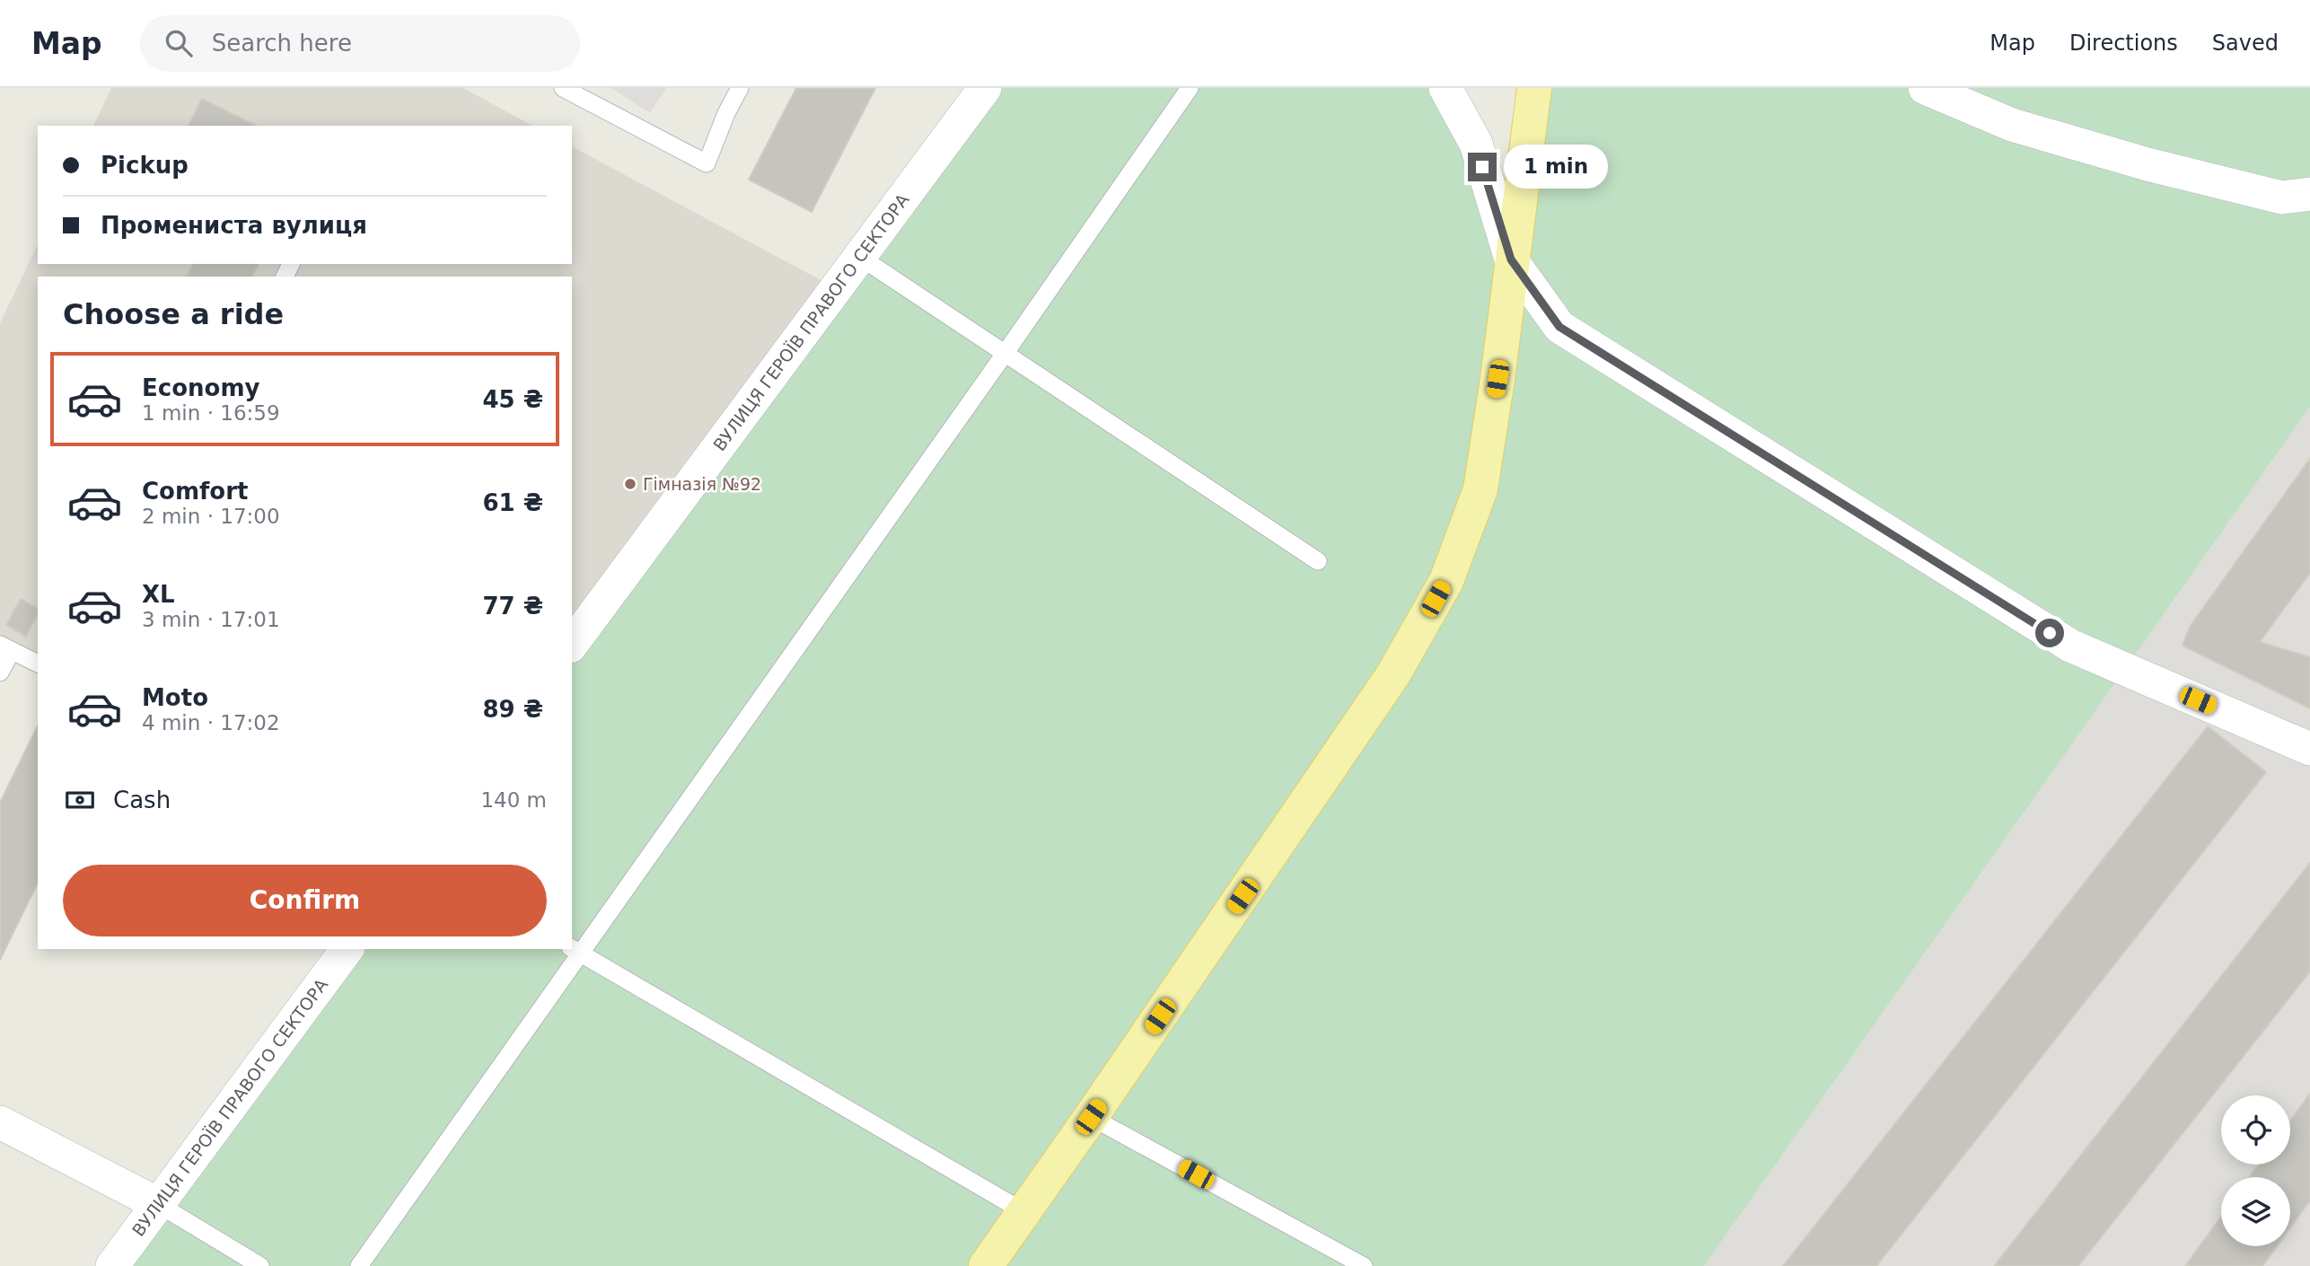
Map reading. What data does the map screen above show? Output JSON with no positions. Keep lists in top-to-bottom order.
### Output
{
  "streets": {
    "street": ["ВУЛИЦЯ ГЕРОЇВ ПРАВОГО СЕКТОРА"]
  },
  "places": ["Гімназія №92"],
  "page": {
    "header": "Map",
    "search": "Search here",
    "nav": ["Map", "Directions", "Saved"],
    "banner": ["Pickup", "Промениста вулиця"],
    "bubble": "1 min",
    "heading": "Choose a ride",
    "list": [
      {
        "name": "Economy",
        "note": "1 min · 16:59",
        "value": "45 ₴"
      },
      {
        "name": "Comfort",
        "note": "2 min · 17:00",
        "value": "61 ₴"
      },
      {
        "name": "XL",
        "note": "3 min · 17:01",
        "value": "77 ₴"
      },
      {
        "name": "Moto",
        "note": "4 min · 17:02",
        "value": "89 ₴"
      }
    ],
    "pay": ["Cash", "140 m"],
    "buttons": "Confirm"
  }
}
